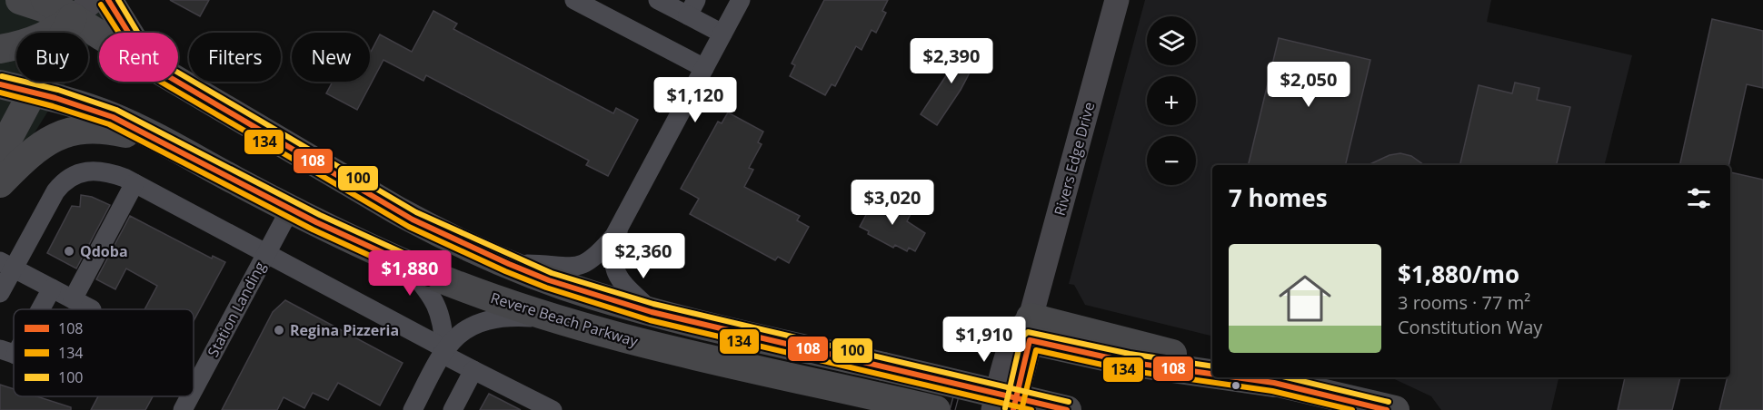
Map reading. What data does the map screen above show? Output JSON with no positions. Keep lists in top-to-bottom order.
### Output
{
  "streets": {
    "highway": ["Revere Beach Parkway"],
    "main road": ["Rivers Edge Drive"],
    "street": ["Station Landing"]
  },
  "crossings": [
    ["Station Landing", "Revere Beach Parkway"]
  ],
  "places": ["Qdoba", "Regina Pizzeria"],
  "lines": ["transit line 108", "transit line 100", "transit line 134"],
  "legend": ["108", "134", "100"],
  "page": {
    "map_buttons": ["+", "−"],
    "chip": [
      "Buy",
      "Rent",
      "Filters",
      "New"
    ],
    "price": [
      "$2,390",
      "$2,050",
      "$1,120",
      "$3,020",
      "$2,360",
      "$1,880",
      "$1,910"
    ],
    "heading": "7 homes",
    "list": [
      {
        "name": "$1,880/mo",
        "note": "3 rooms · 77 m² · Constitution Way"
      }
    ]
  }
}
